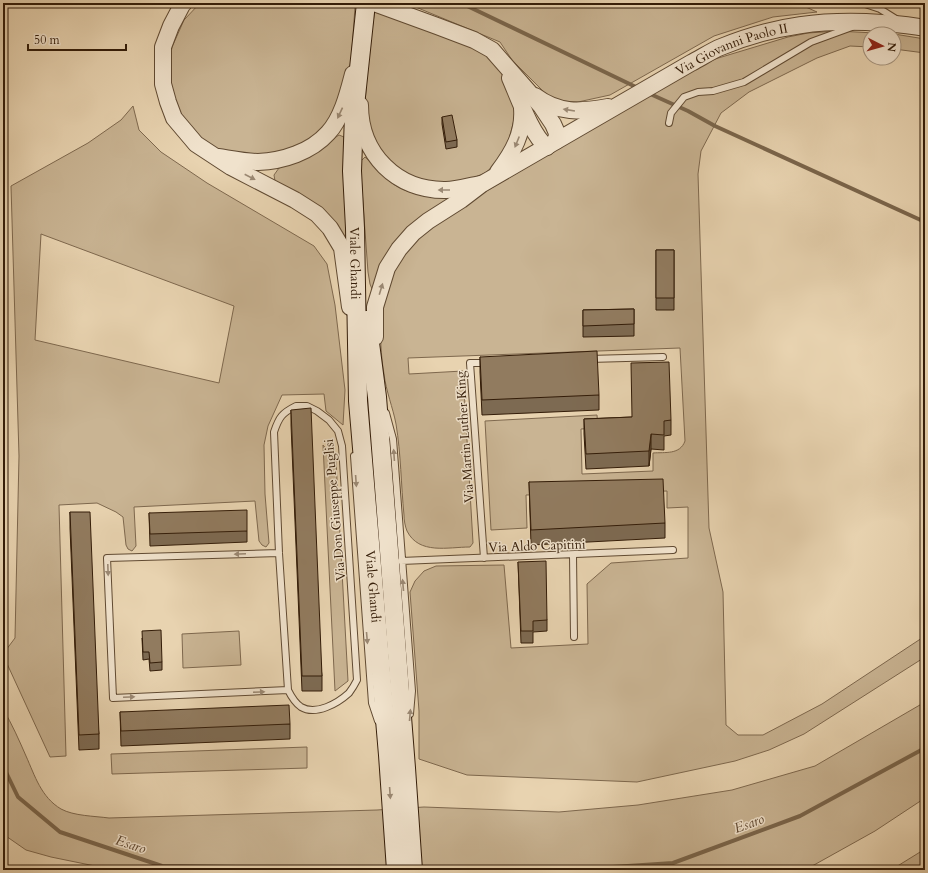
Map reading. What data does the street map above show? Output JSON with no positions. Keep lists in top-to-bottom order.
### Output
{
  "streets": {
    "main road": ["Viale Ghandi"],
    "street": ["Via Giovanni Paolo II"],
    "lane": ["Via Martin Luther King", "Via Don Giuseppe Puglisi", "Via Aldo Capitini"]
  },
  "crossings": [
    ["Via Martin Luther King", "Via Aldo Capitini"]
  ],
  "water": ["Esaro"],
  "scale_bar": "50 m",
  "north": "right"
}
